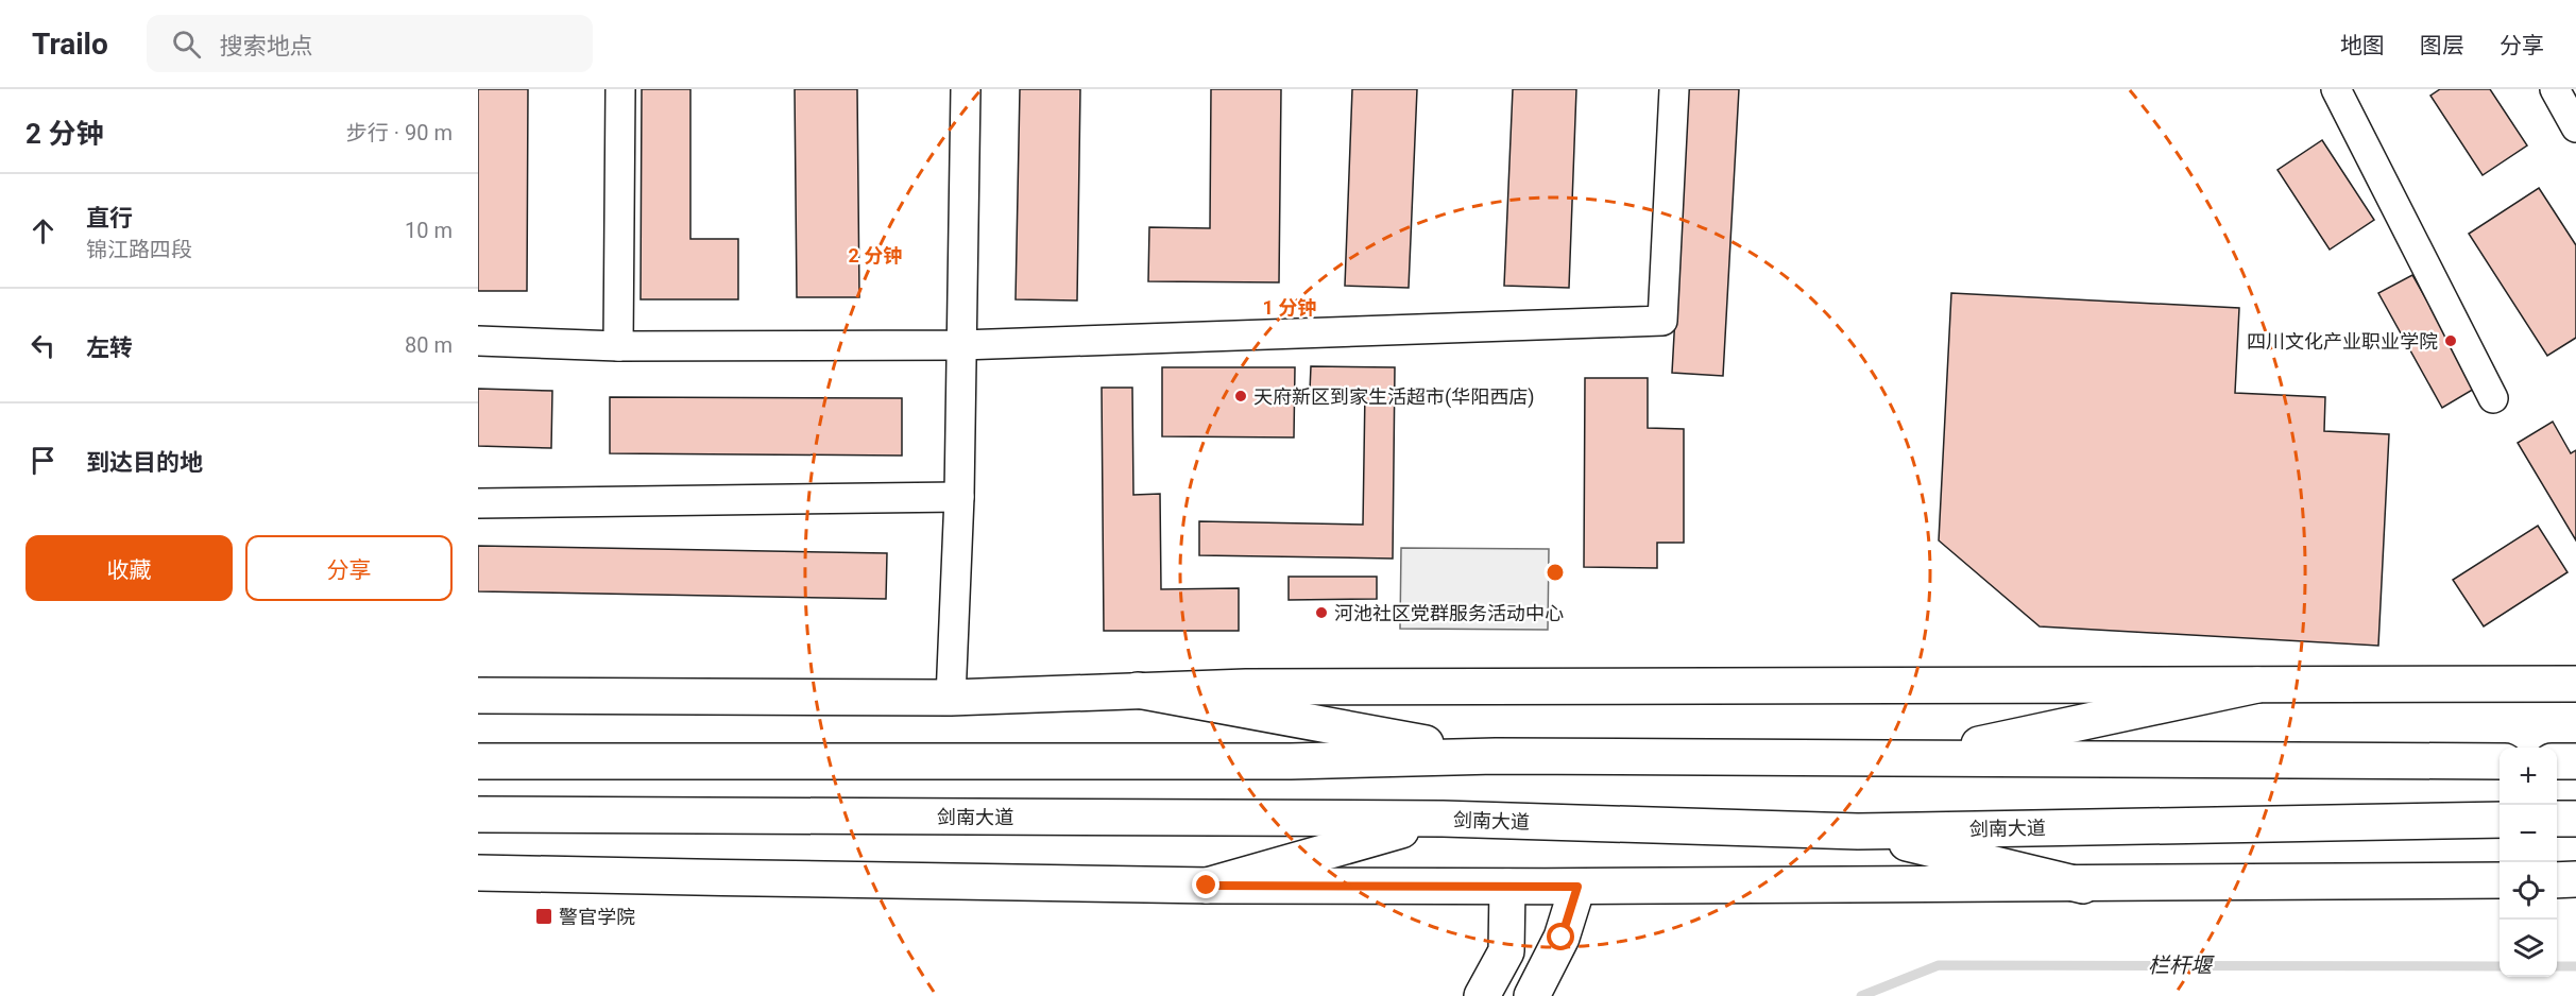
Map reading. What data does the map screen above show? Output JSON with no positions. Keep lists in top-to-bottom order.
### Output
{
  "streets": {
    "main road": ["剑南大道"]
  },
  "water": ["栏杆堰"],
  "places": {
    "other": ["四川文化产业职业学院", "天府新区到家生活超市(华阳西店)", "河池社区党群服务活动中心"],
    "transit": ["警官学院"]
  },
  "page": {
    "header": "Trailo",
    "search": "搜索地点",
    "nav": ["地图", "图层", "分享"],
    "heading": ["2 分钟", "步行 · 90 m"],
    "list": [
      ["直行", "锦江路四段", "10 m"],
      ["左转", "80 m"],
      "到达目的地"
    ],
    "buttons": ["收藏", "分享"],
    "map_buttons": ["+", "−"]
  },
  "rings": ["2 分钟", "1 分钟"]
}
